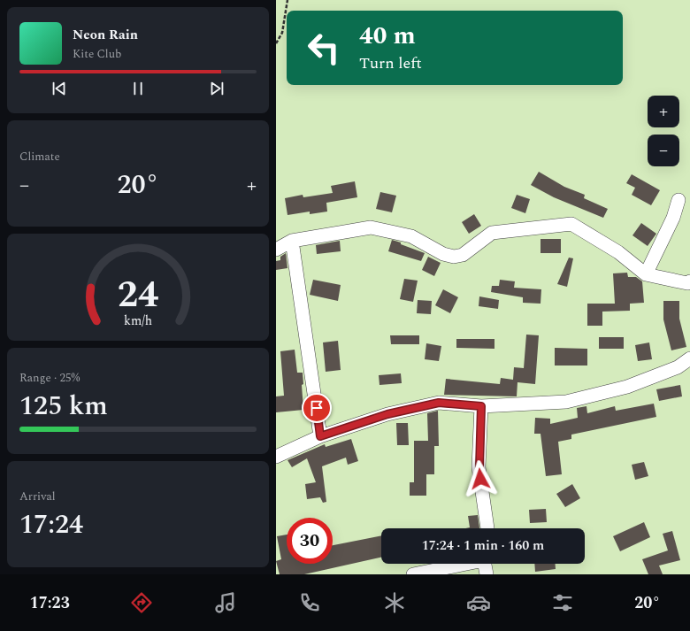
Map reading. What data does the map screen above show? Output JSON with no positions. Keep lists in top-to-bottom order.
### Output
{
  "page": {
    "turn": ["40 m", "Turn left"],
    "song": ["Neon Rain", "Kite Club"],
    "map_buttons": ["+", "−"],
    "tile": [
      "Climate",
      ["Range · 25%", "125 km"],
      ["Arrival", "17:24"]
    ],
    "heat": ["−", "20°", "+"],
    "limit": "30",
    "trip": "17:24 · 1 min · 160 m",
    "tabs": ["17:23", "20°"],
    "gauge": ["24", "km/h"]
  }
}
